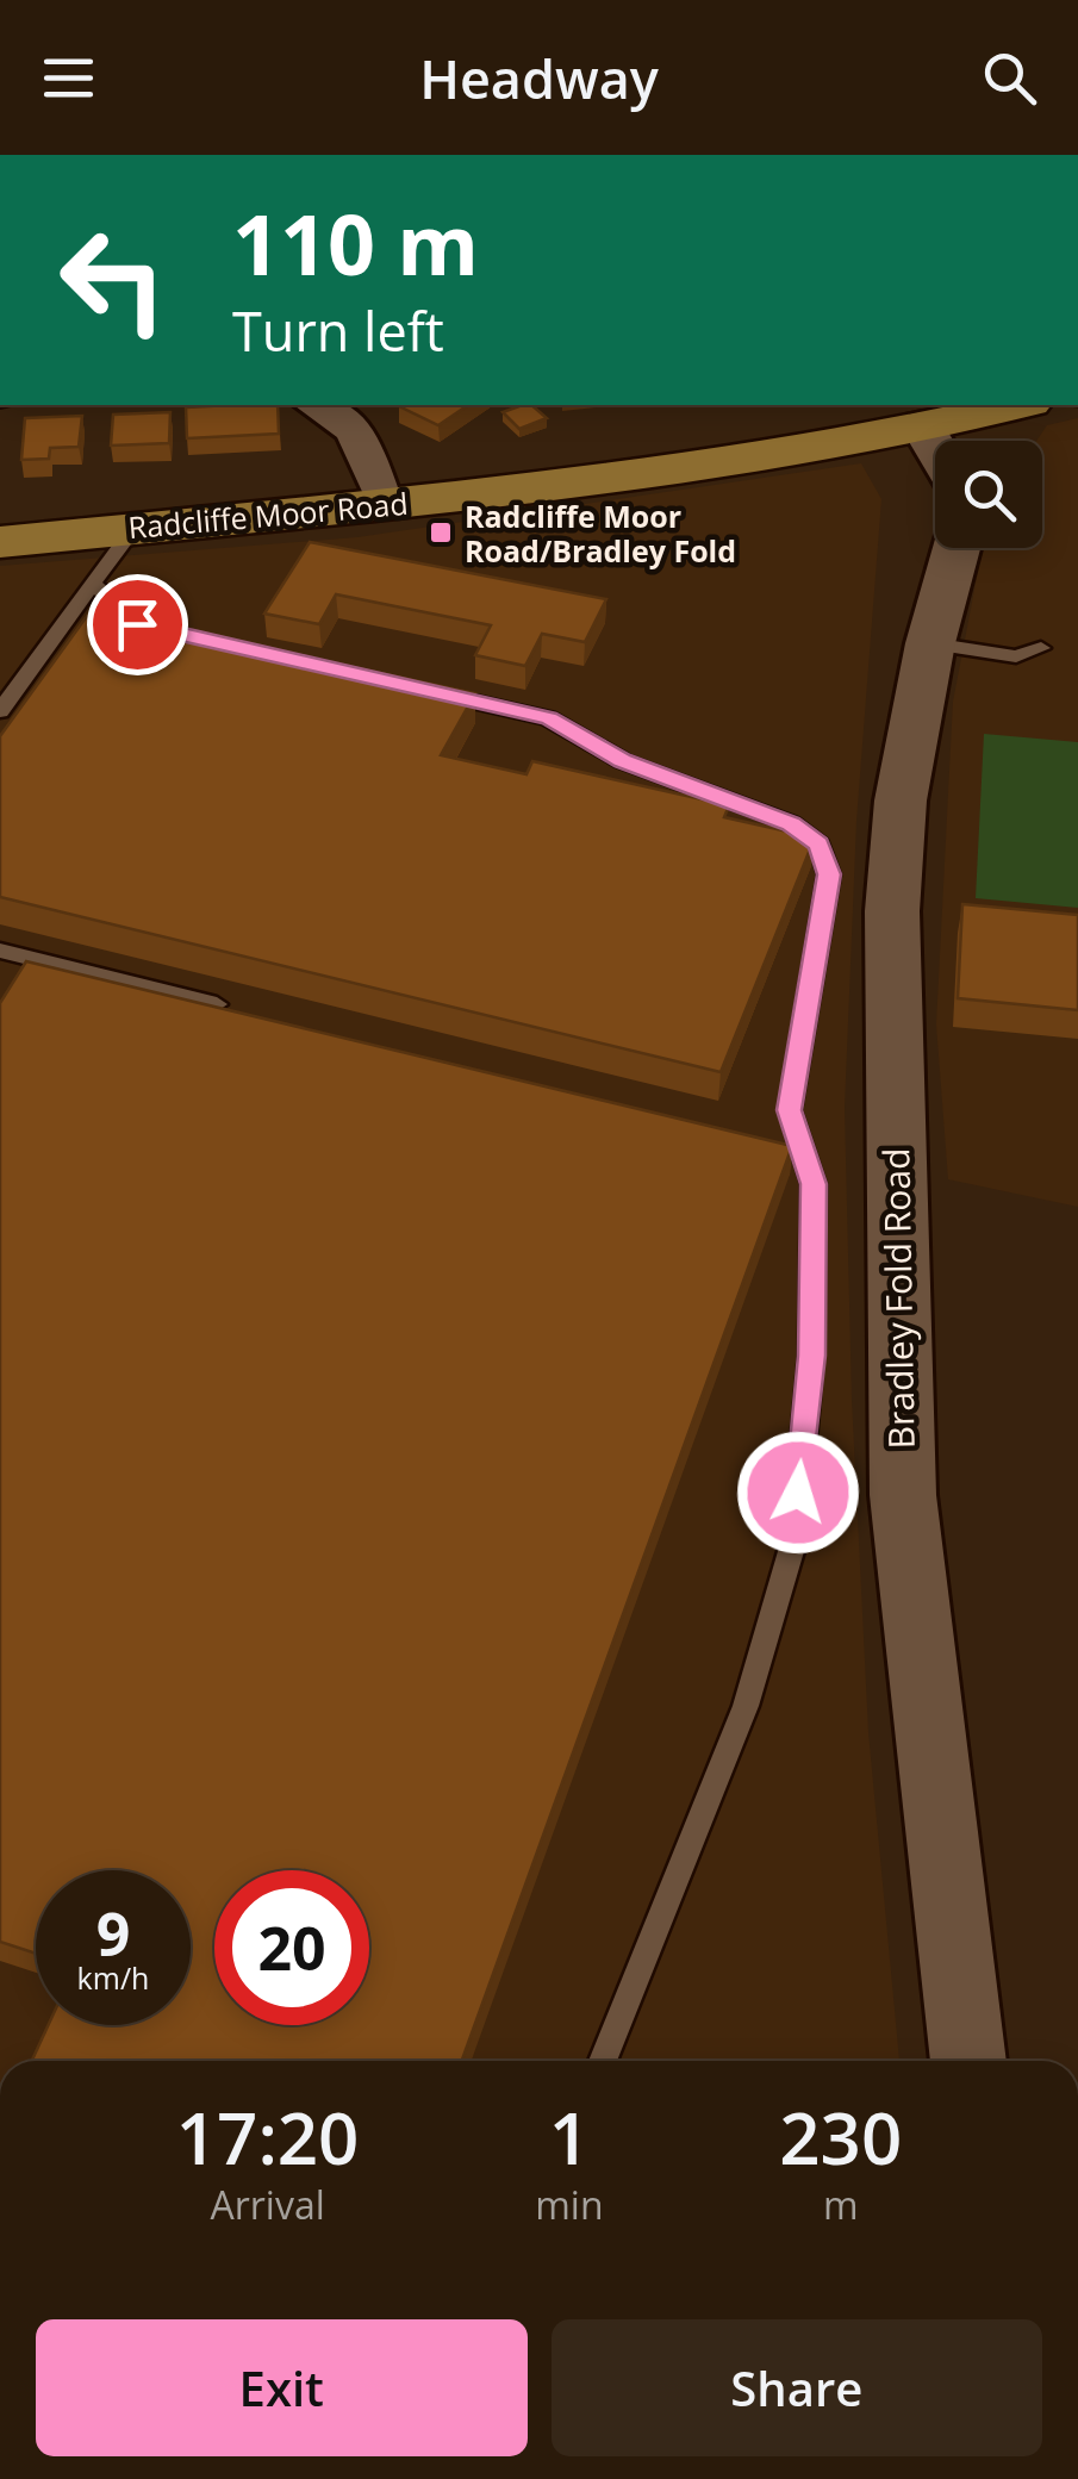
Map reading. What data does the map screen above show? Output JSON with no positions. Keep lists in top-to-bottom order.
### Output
{
  "streets": {
    "main road": ["Radcliffe Moor Road"],
    "street": ["Bradley Fold Road"]
  },
  "places": {
    "transit": ["Radcliffe Moor Road/Bradley Fold"]
  },
  "page": {
    "header": "Headway",
    "turn": ["110 m", "Turn left"],
    "speed": "9 km/h",
    "limit": "20",
    "eta": [
      "17:20",
      "Arrival",
      "1",
      "min",
      "230",
      "m"
    ],
    "buttons": ["Exit", "Share"]
  }
}
